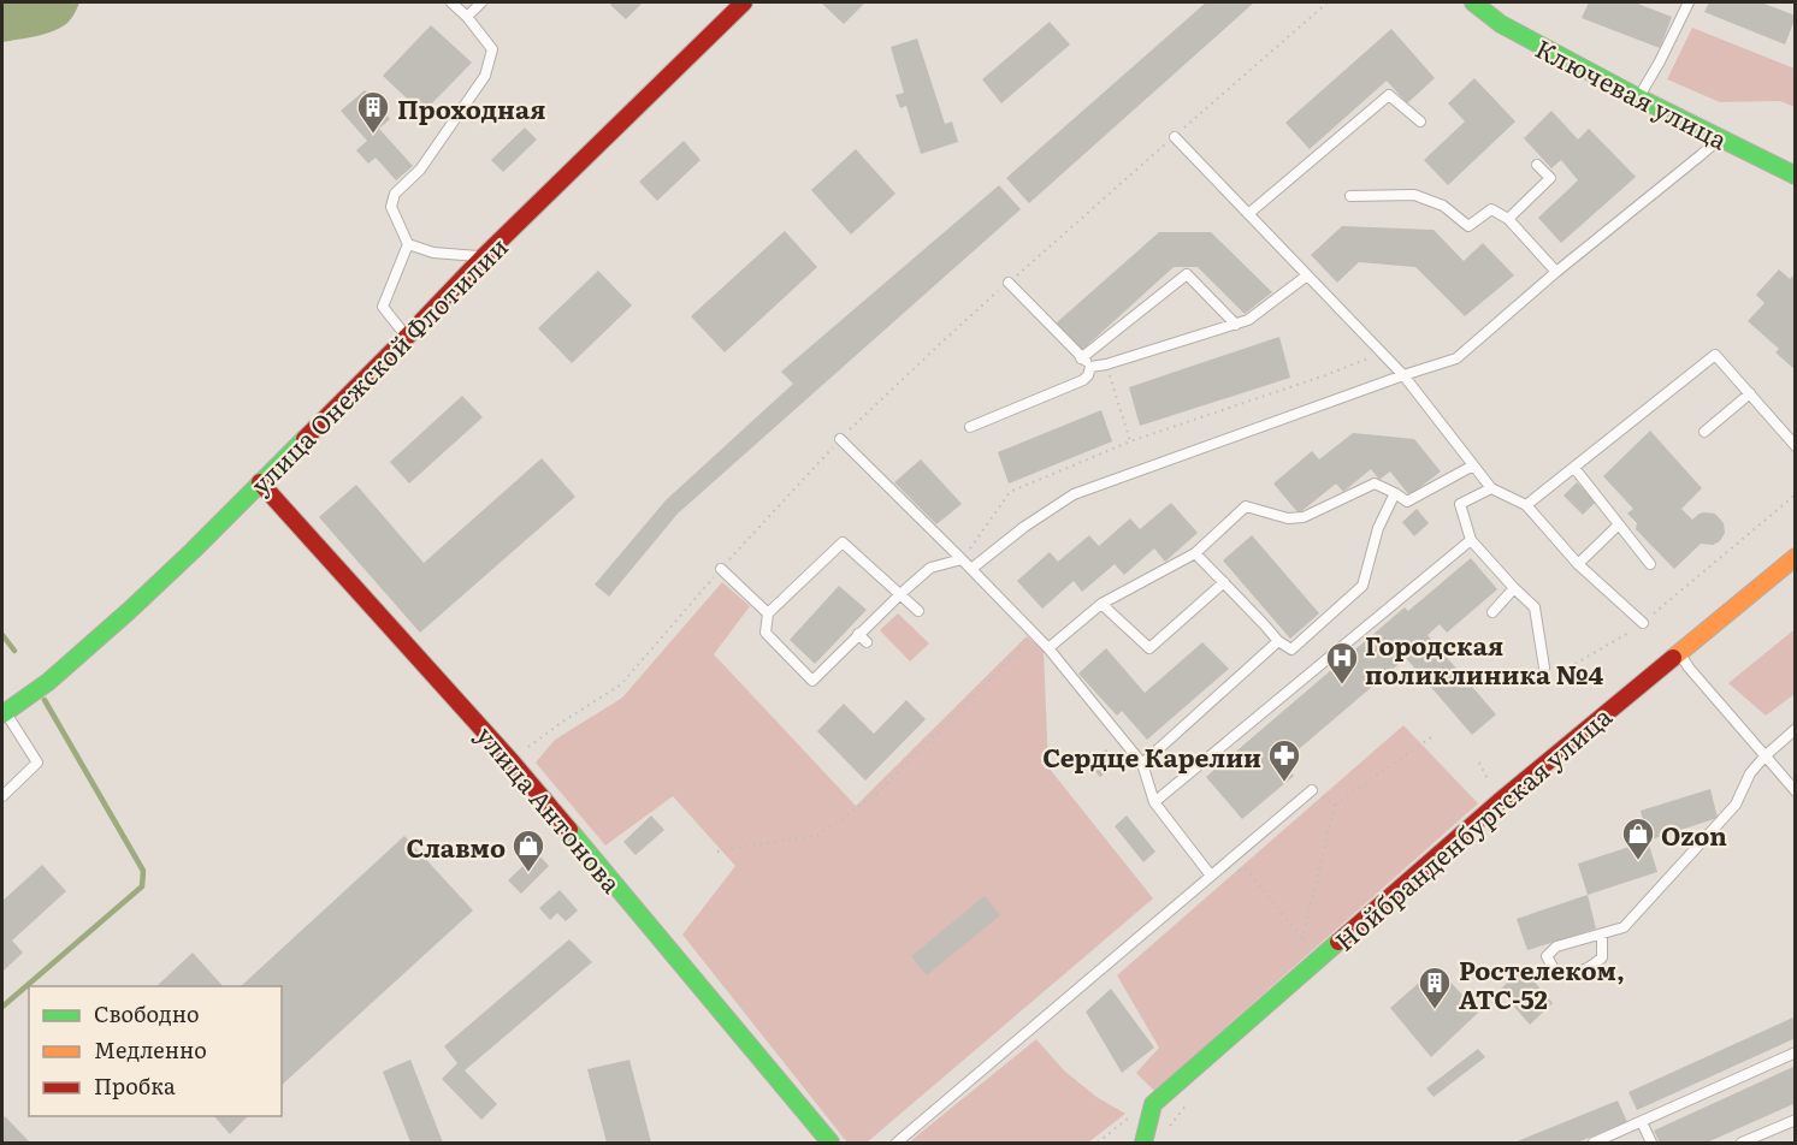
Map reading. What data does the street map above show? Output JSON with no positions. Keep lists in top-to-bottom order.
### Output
{
  "streets": {
    "street": [
      "Ключевая улица",
      "улица Онежской Флотилии",
      "улица Антонова",
      "Нойбранденбургская улица"
    ]
  },
  "crossings": [
    ["улица Онежской Флотилии", "улица Антонова"]
  ],
  "places": {
    "building": ["Проходная", "Ростелеком, АТС-52"],
    "hospital": ["Городская поликлиника №4"],
    "pharmacy": ["Сердце Карелии"],
    "shop": ["Ozon", "Славмо"]
  },
  "legend": ["Свободно", "Медленно", "Пробка"]
}
